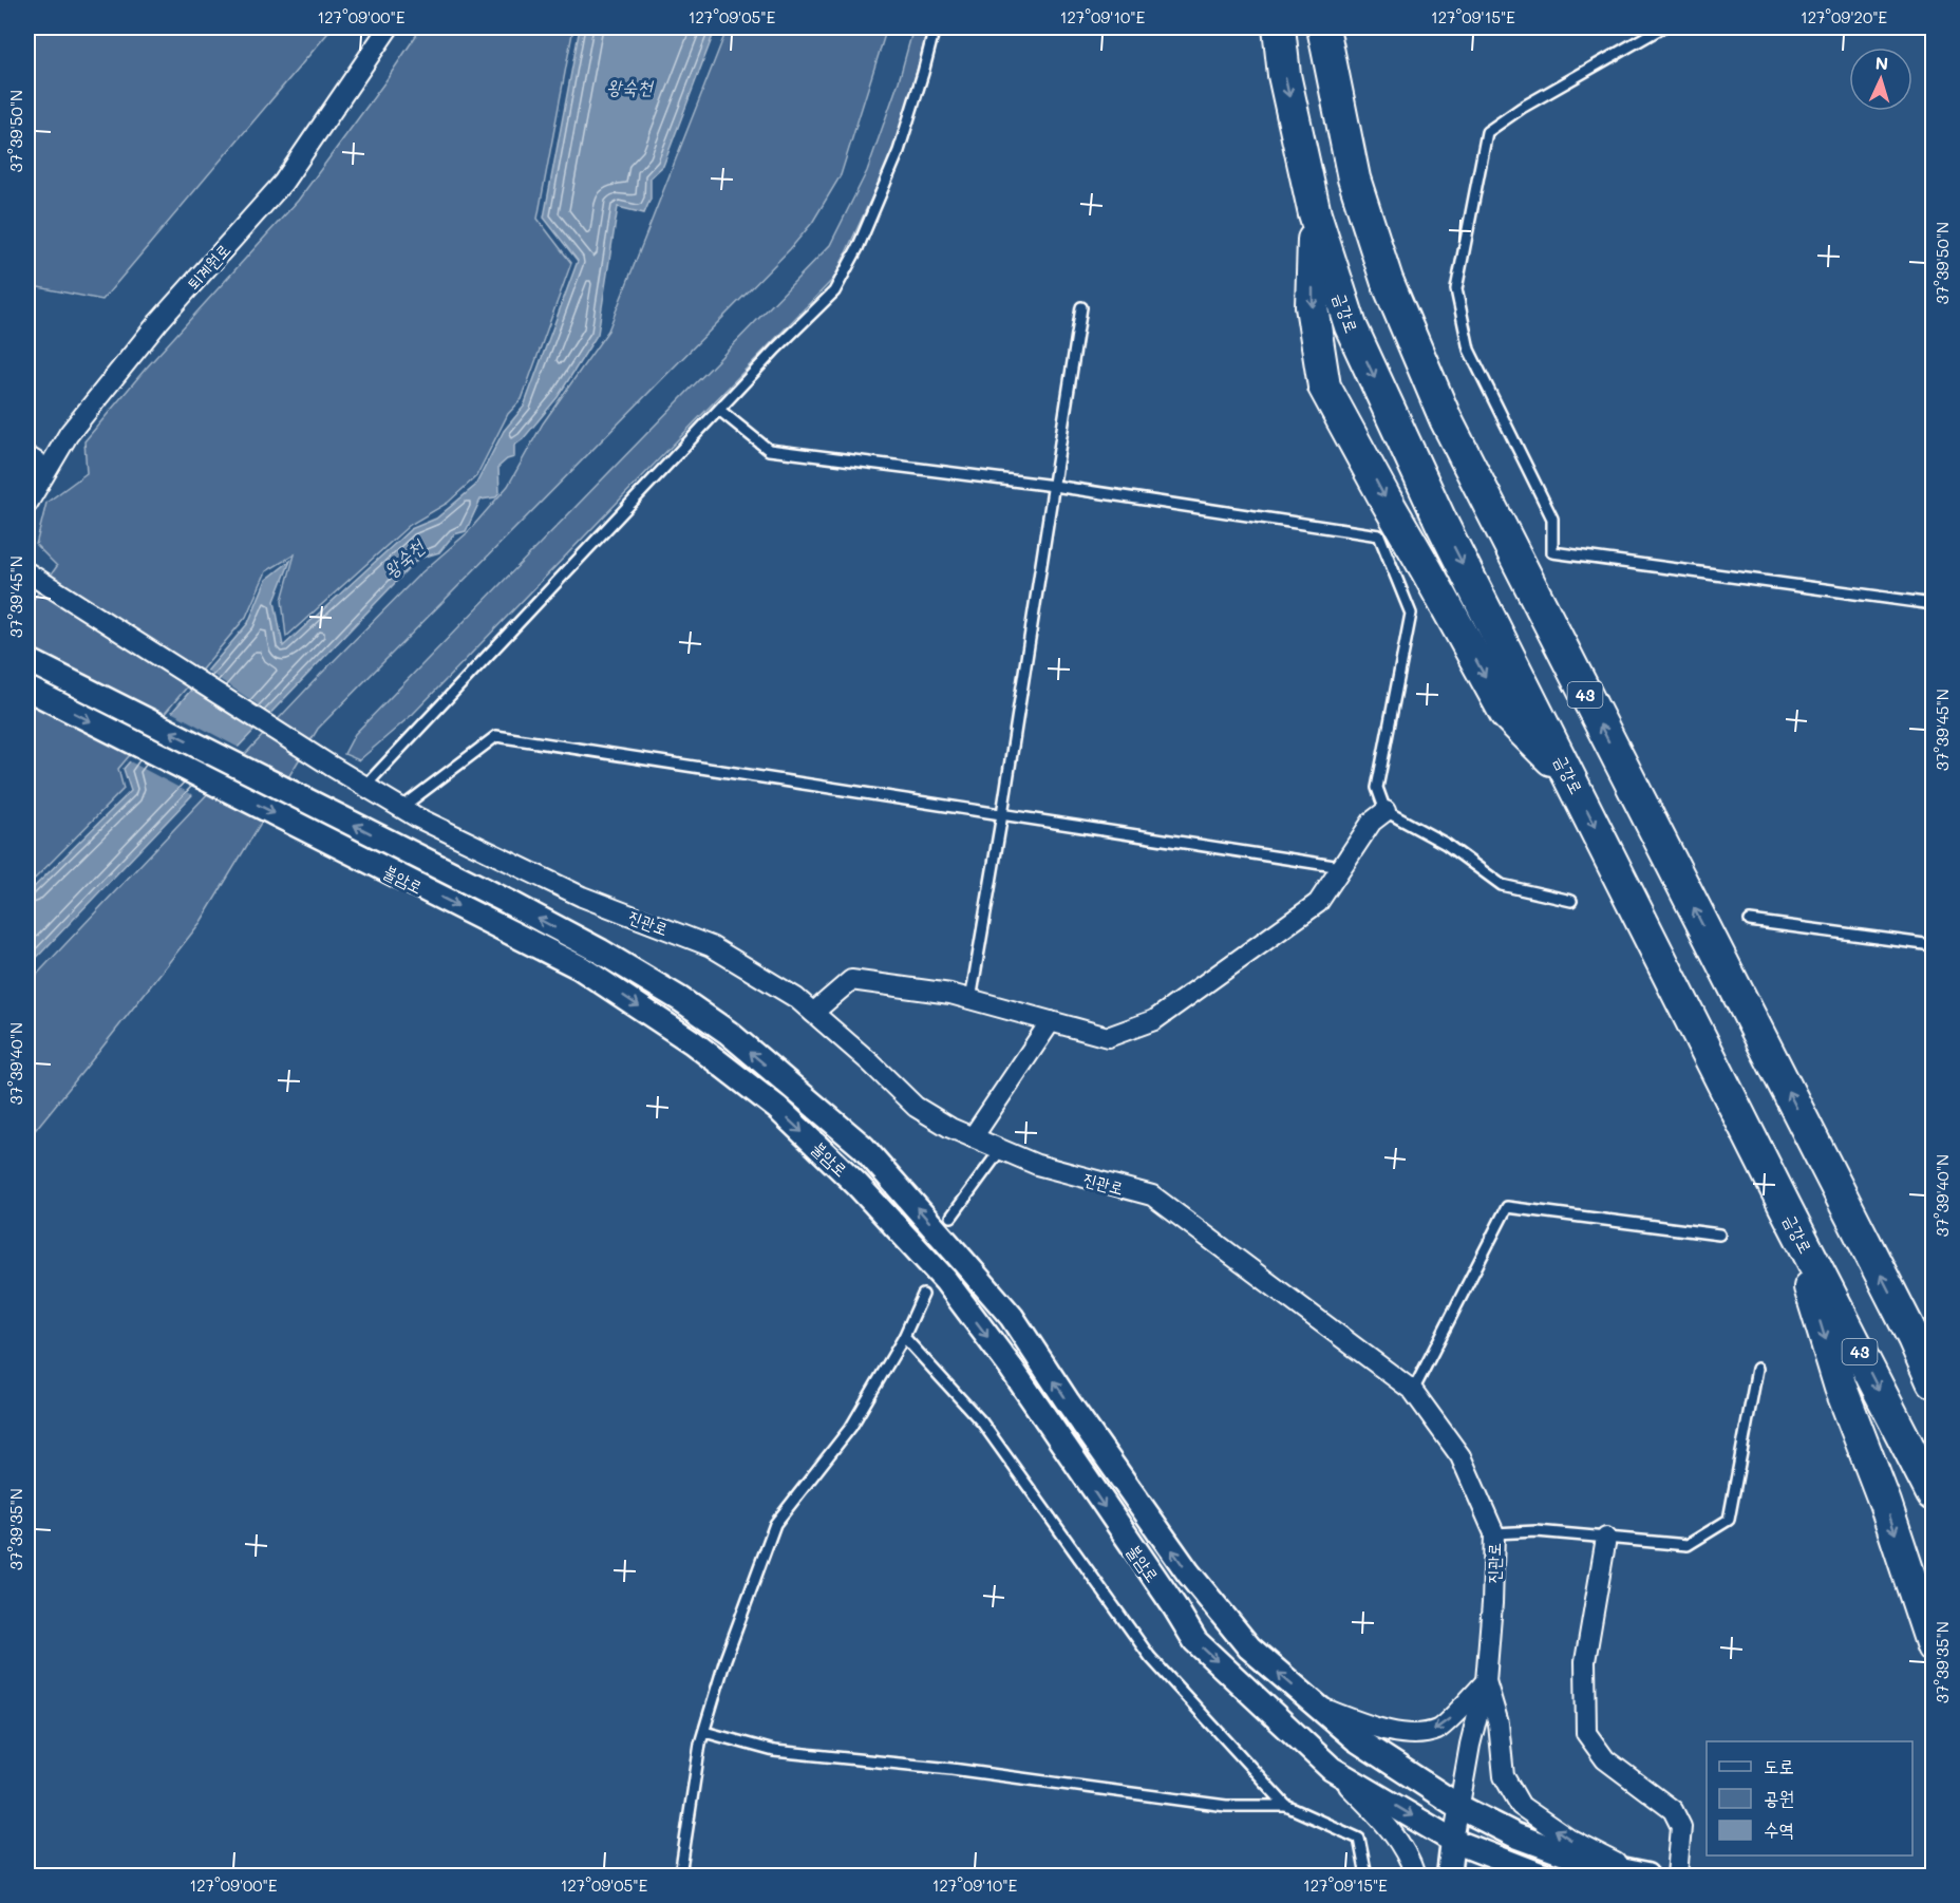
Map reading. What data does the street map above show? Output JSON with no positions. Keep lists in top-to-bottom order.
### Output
{
  "streets": {
    "highway": ["금강로", "43"],
    "street": ["퇴계원로", "불암로", "진관로"]
  },
  "crossings": [
    ["불암로", "진관로"]
  ],
  "water": ["왕숙천"],
  "legend": ["도로", "공원", "수역"],
  "north": "top",
  "coordinates": [
    "127°09'00\"E",
    "127°09'05\"E",
    "127°09'10\"E",
    "127°09'15\"E",
    "127°09'20\"E",
    "37°39'50\"N",
    "37°39'45\"N",
    "37°39'40\"N",
    "37°39'35\"N"
  ]
}
